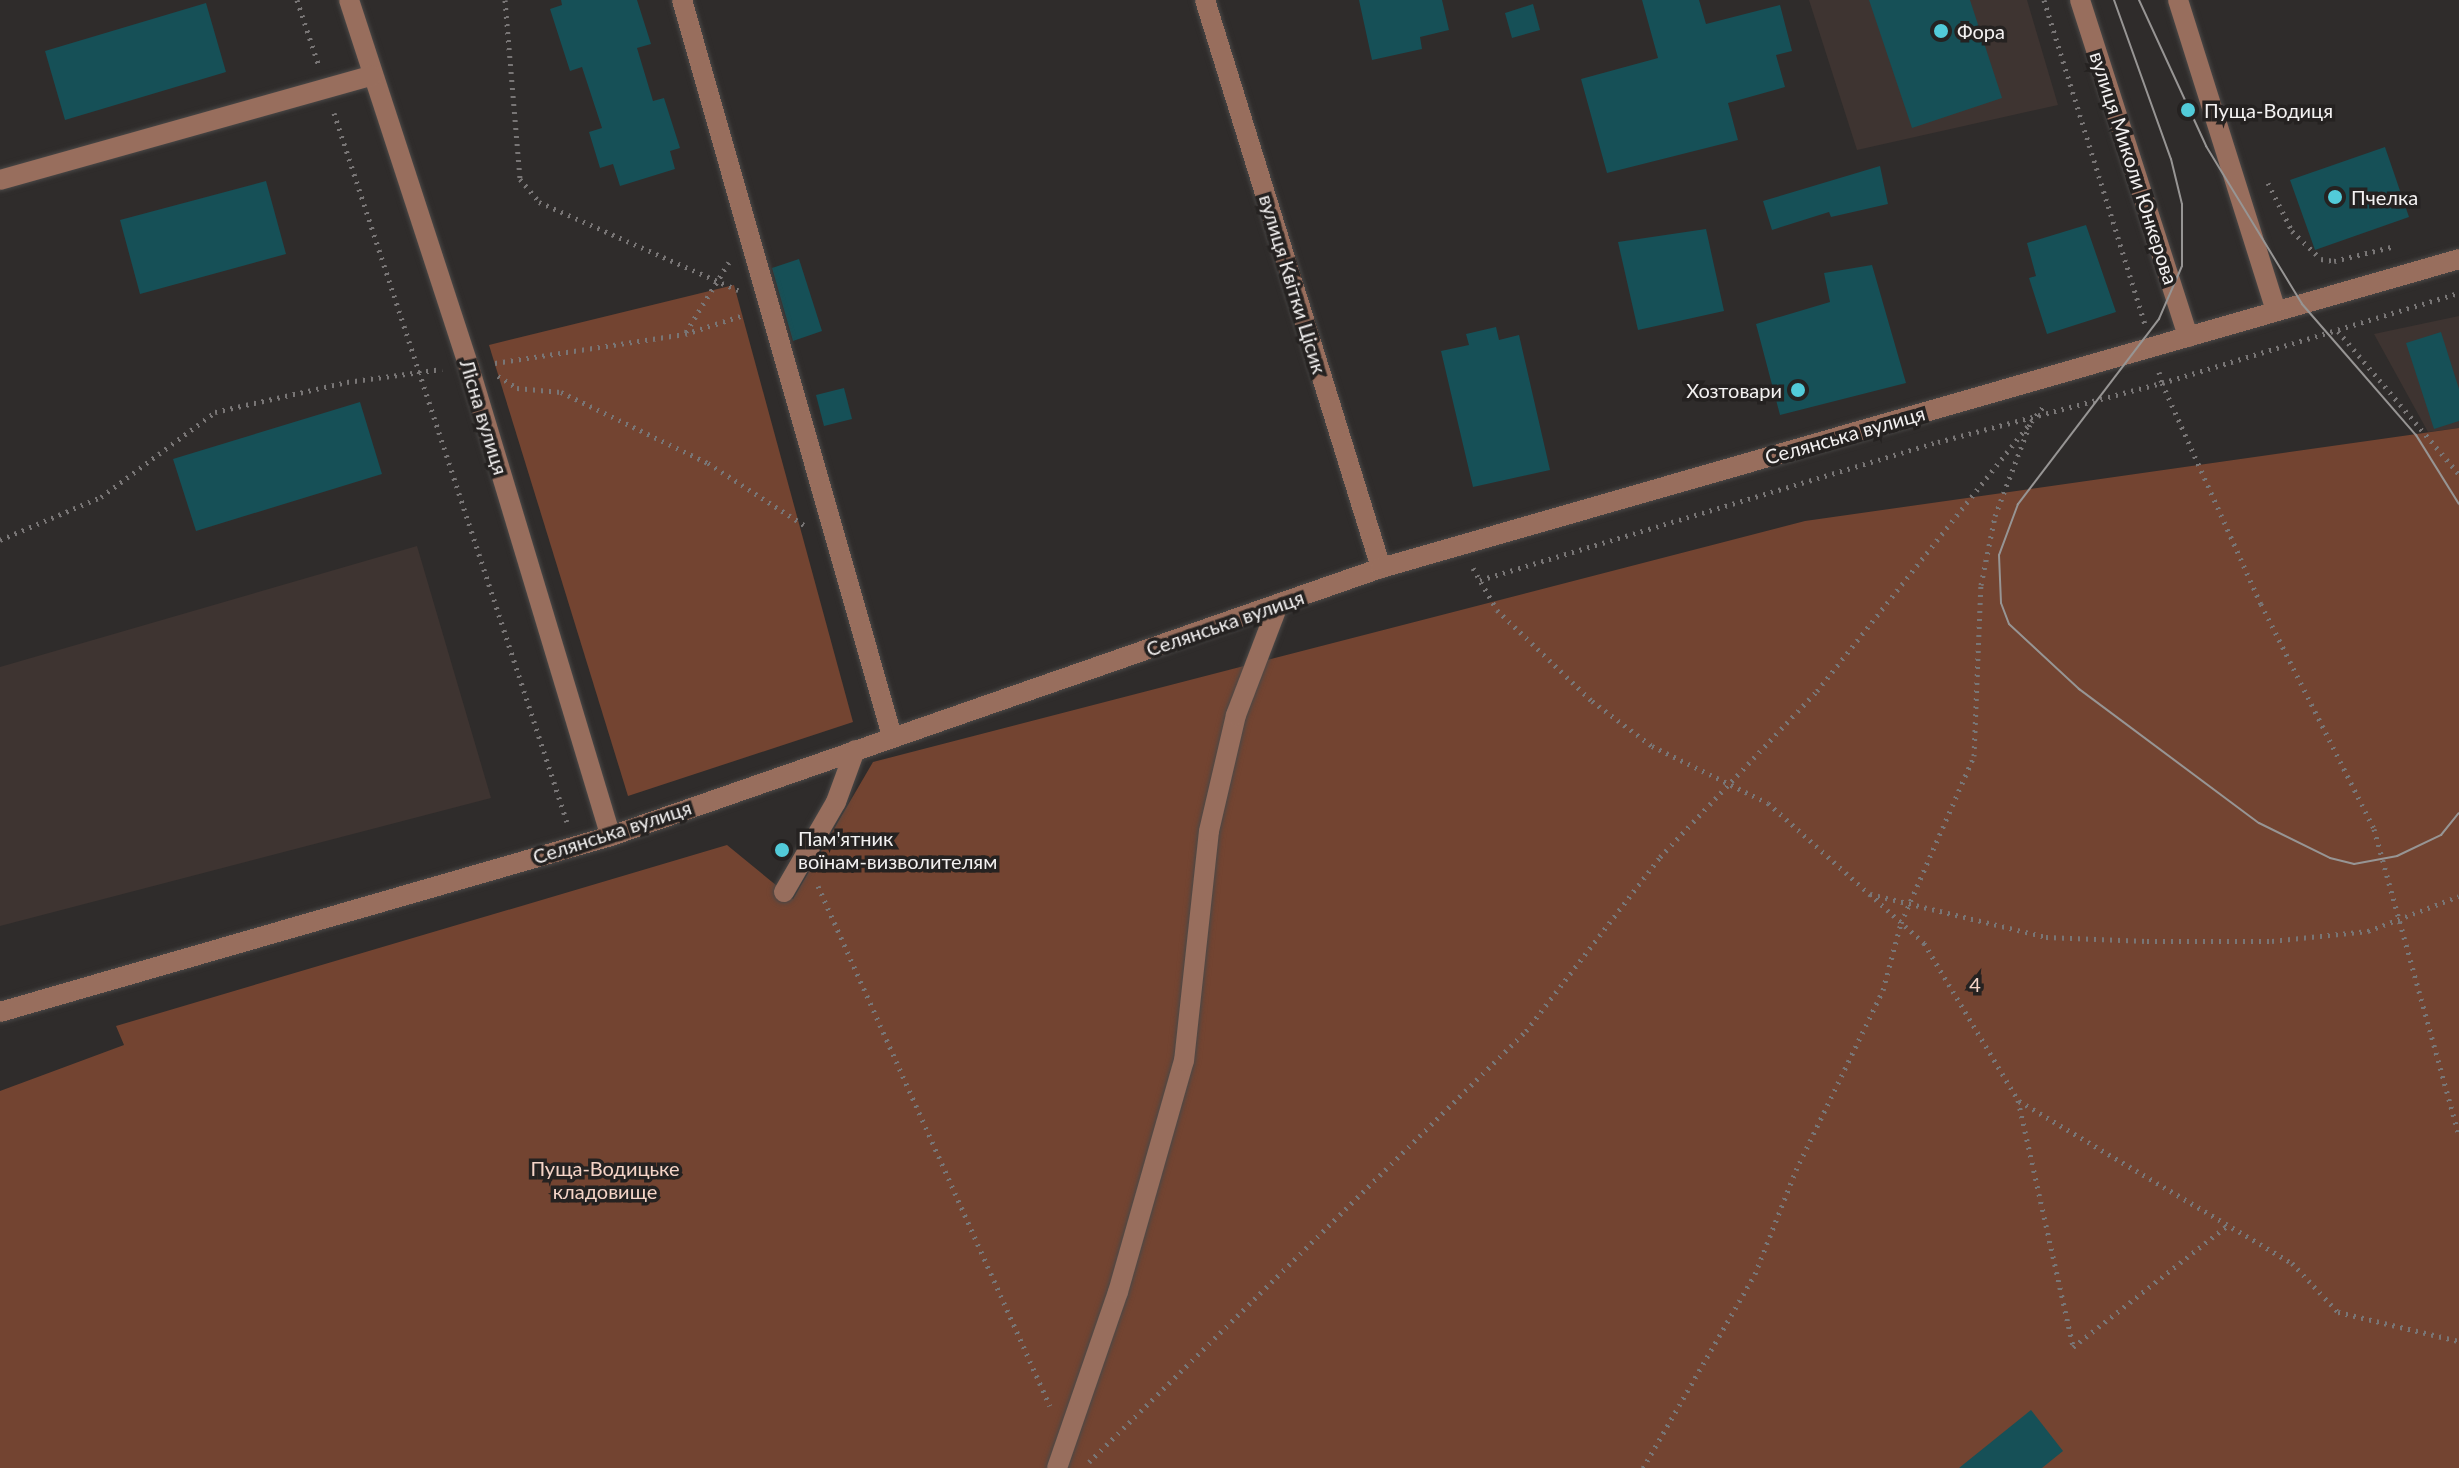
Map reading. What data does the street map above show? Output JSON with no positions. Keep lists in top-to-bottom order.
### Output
{
  "streets": {
    "street": [
      "вулиця Миколи Юнкерова",
      "вулиця Квітки Цісик",
      "Лісна вулиця",
      "Селянська вулиця"
    ]
  },
  "crossings": [
    ["вулиця Миколи Юнкерова", "Селянська вулиця"],
    ["вулиця Квітки Цісик", "Селянська вулиця"],
    ["Лісна вулиця", "Селянська вулиця"]
  ],
  "parks": ["4", "Пуща-Водицьке кладовище"],
  "places": [
    "Фора",
    "Пуща-Водиця",
    "Пчелка",
    "Хозтовари",
    "Пам'ятник воїнам-визволителям"
  ]
}
